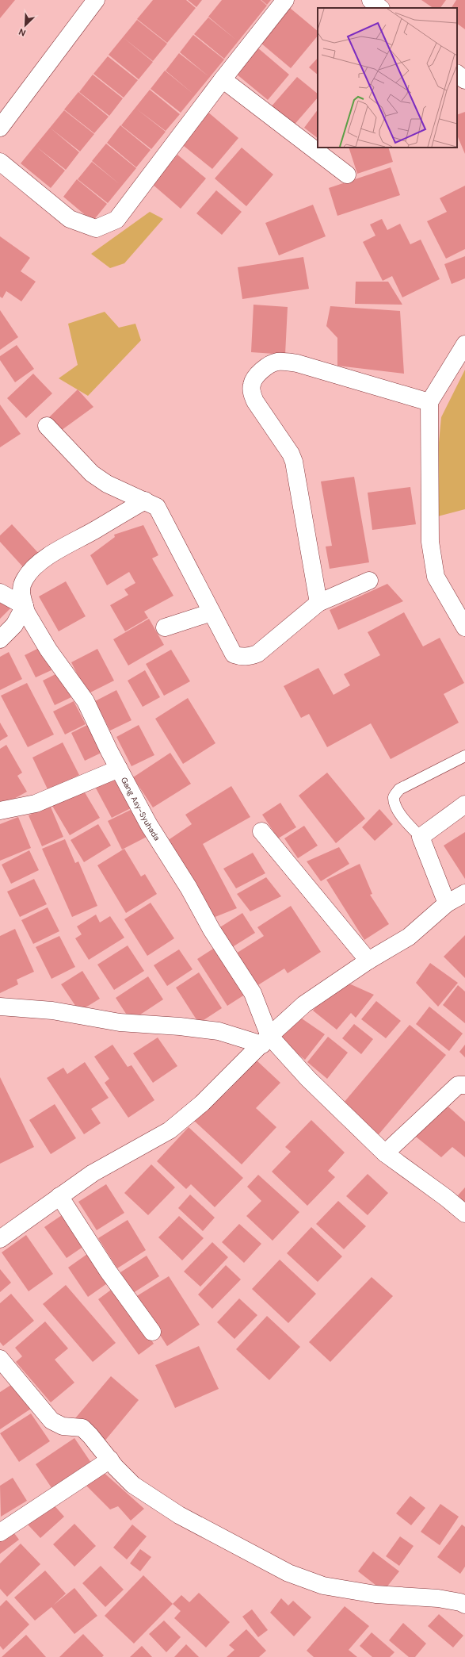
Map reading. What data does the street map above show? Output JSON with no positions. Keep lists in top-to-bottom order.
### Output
{
  "streets": {
    "street": ["Gang Asy-Syuhada"]
  },
  "north": "bottom left"
}
